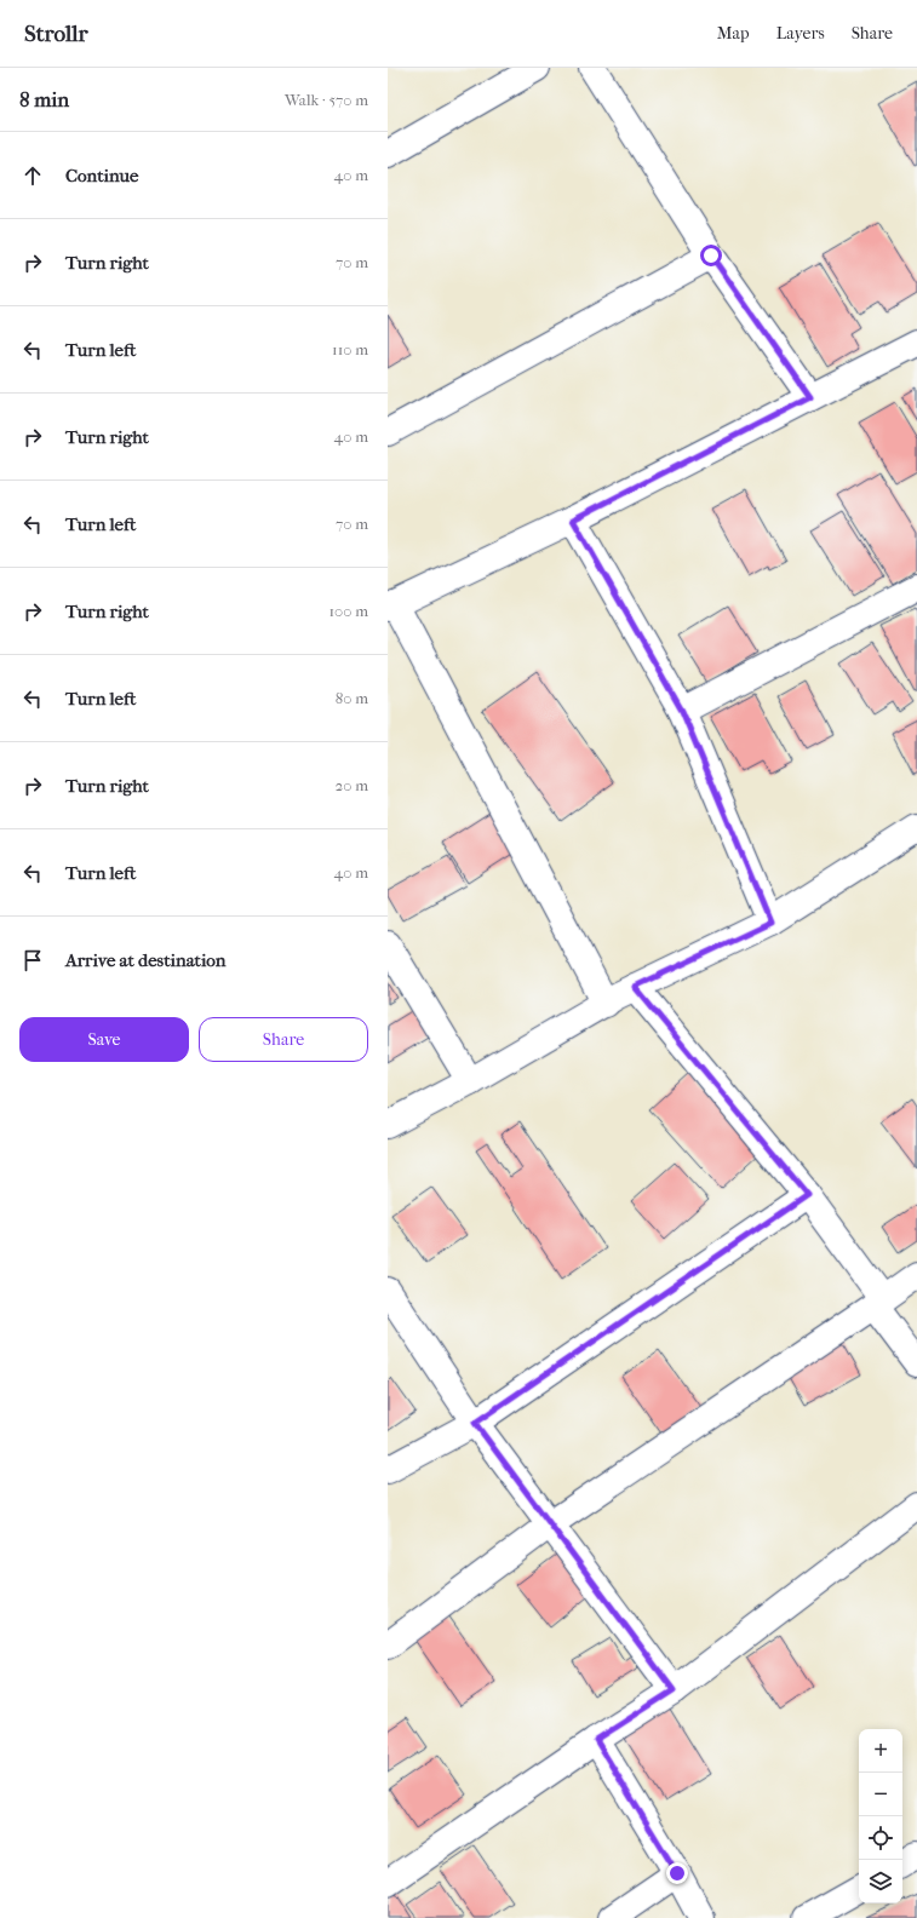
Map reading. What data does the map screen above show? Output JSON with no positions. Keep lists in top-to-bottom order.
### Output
{
  "page": {
    "header": "Strollr",
    "nav": ["Map", "Layers", "Share"],
    "heading": ["8 min", "Walk · 570 m"],
    "list": [
      ["Continue", "40 m"],
      ["Turn right", "70 m"],
      ["Turn left", "110 m"],
      ["Turn right", "40 m"],
      ["Turn left", "70 m"],
      ["Turn right", "100 m"],
      ["Turn left", "80 m"],
      ["Turn right", "20 m"],
      ["Turn left", "40 m"],
      "Arrive at destination"
    ],
    "buttons": ["Save", "Share"],
    "map_buttons": ["+", "−"]
  }
}
